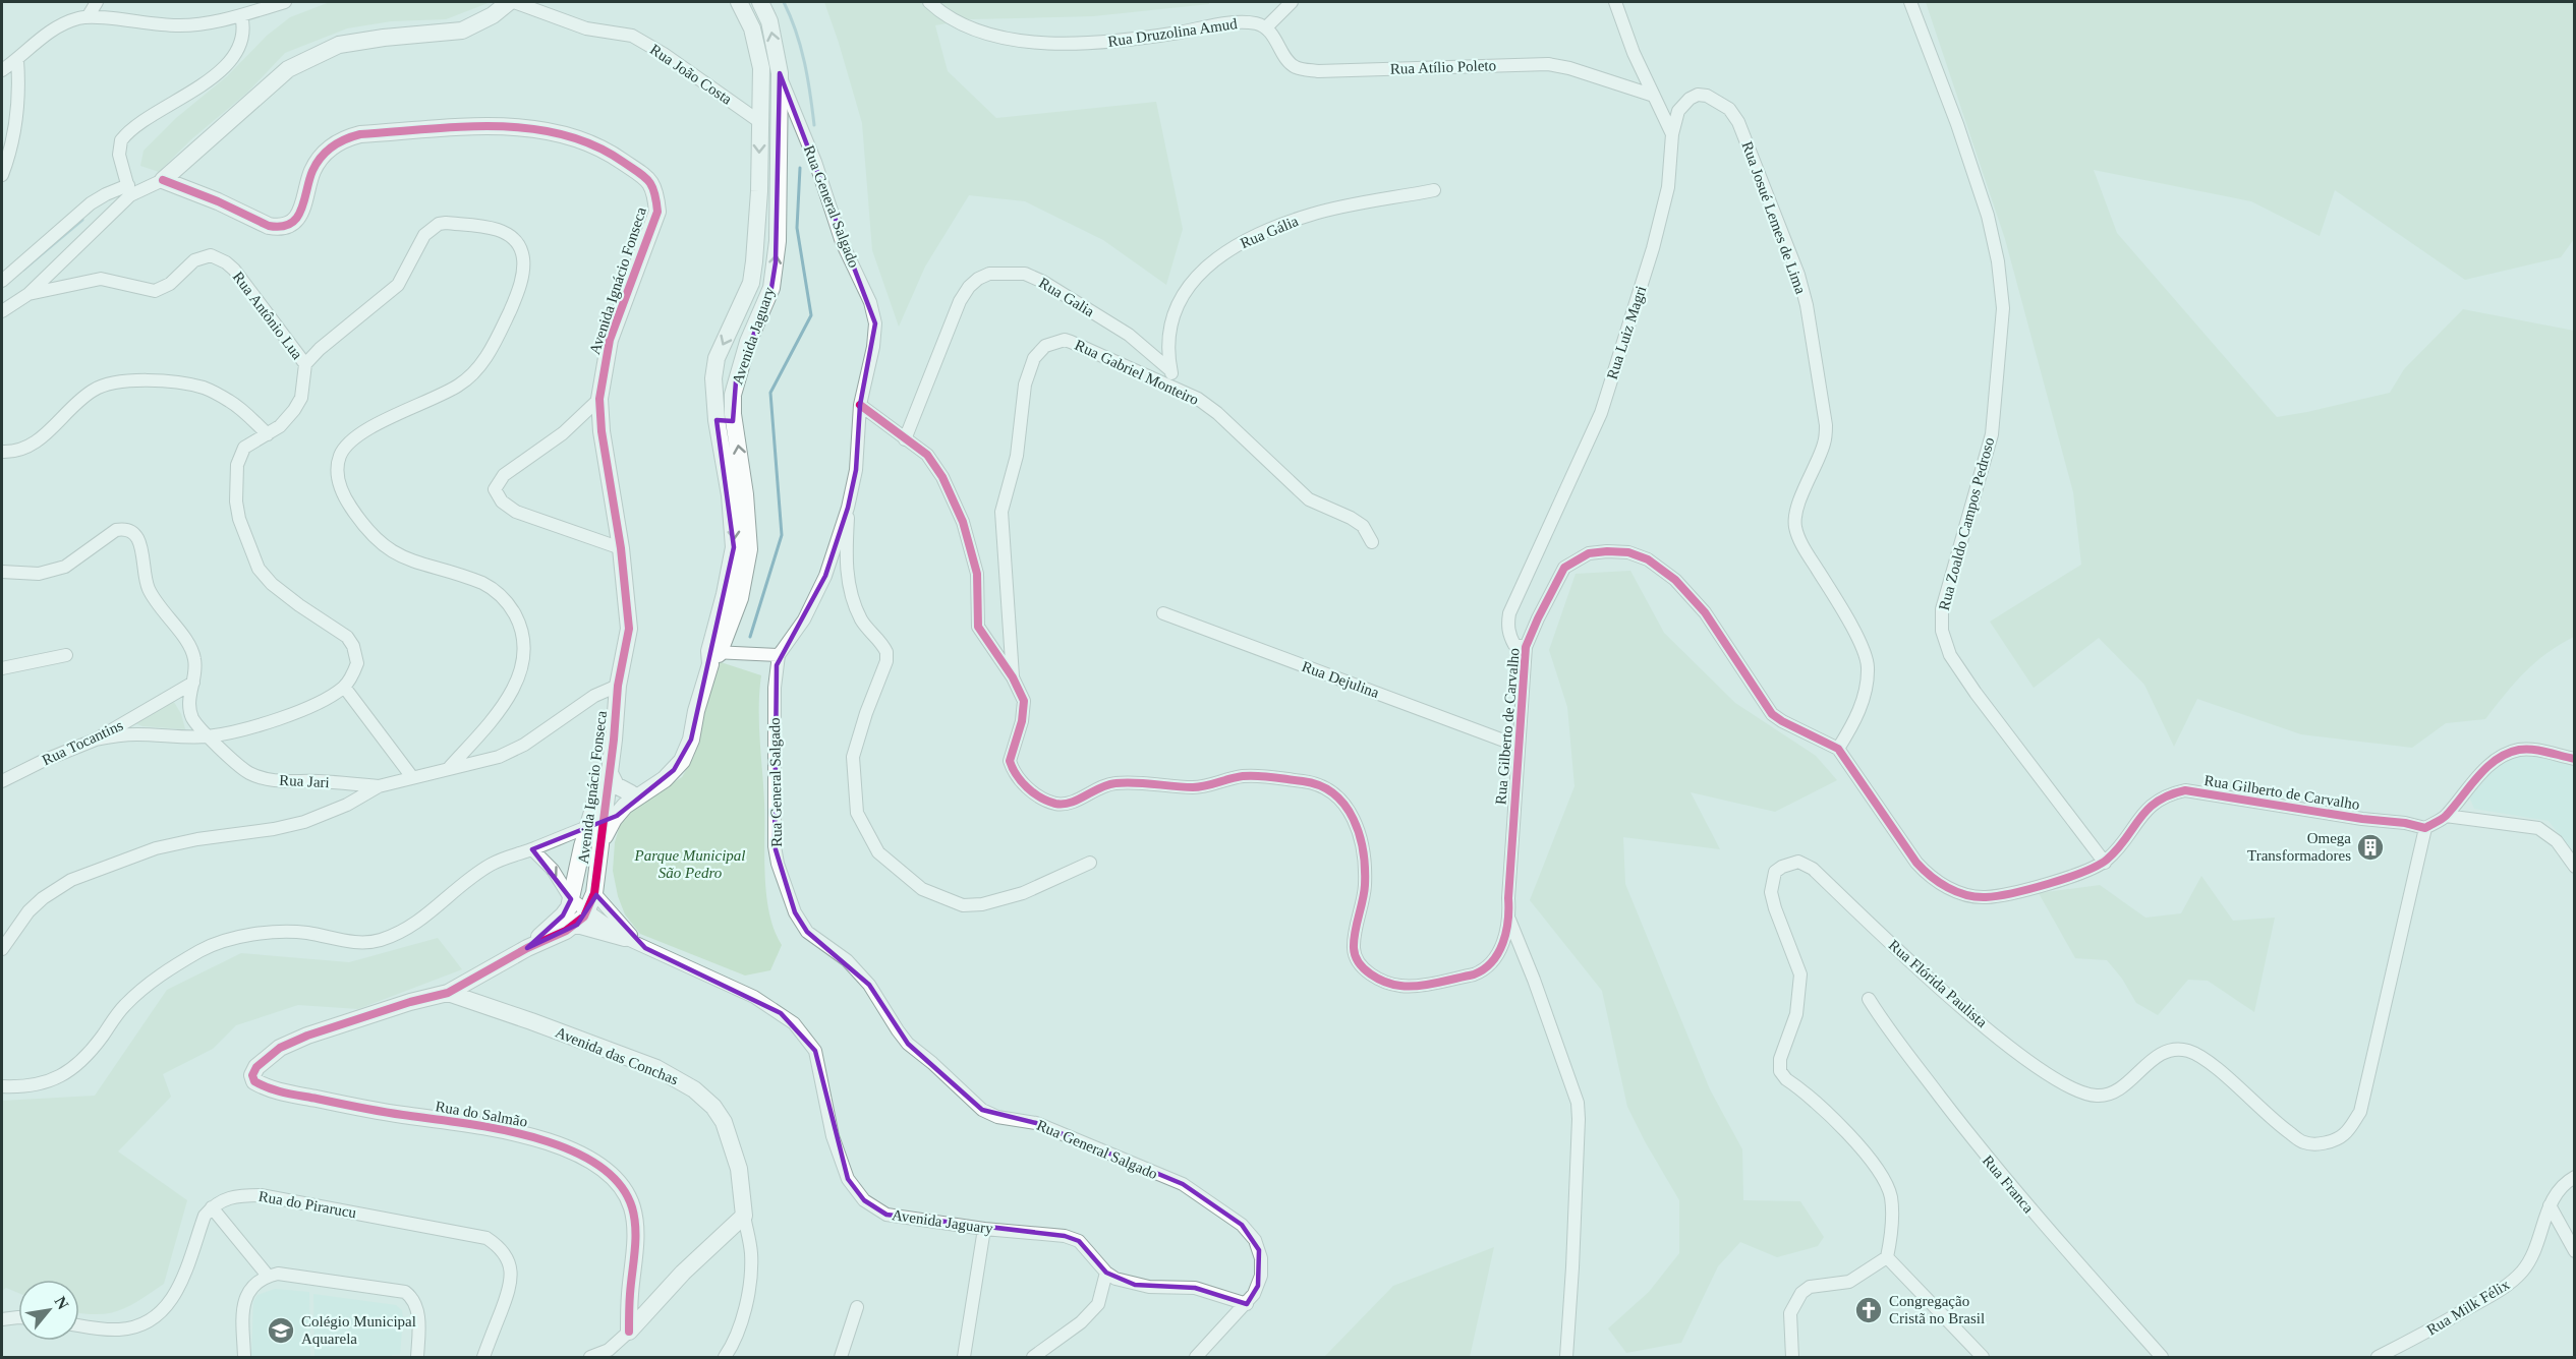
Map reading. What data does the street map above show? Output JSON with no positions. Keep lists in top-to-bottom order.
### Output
{
  "streets": {
    "street": [
      "Rua Druzolina Amud",
      "Rua Atílio Poleto",
      "Rua João Costa",
      "Rua General Salgado",
      "Rua Josué Lemes de Lima",
      "Rua Gália",
      "Avenida Ignácio Fonseca",
      "Rua Galia",
      "Rua Antônio Lua",
      "Rua Luiz Magri",
      "Avenida Jaguary",
      "Rua Gabriel Monteiro",
      "Rua Zoaldo Campos Pedroso",
      "Rua Dejulina",
      "Rua Gilberto de Carvalho",
      "Rua Tocantins",
      "Rua Jari",
      "Rua Flórida Paulista",
      "Avenida das Conchas",
      "Rua do Salmão",
      "Rua Franca",
      "Rua do Pirarucu",
      "Rua Milk Félix"
    ]
  },
  "crossings": [
    ["Rua Druzolina Amud", "Rua Atílio Poleto"],
    ["Rua Atílio Poleto", "Rua Luiz Magri"],
    ["Rua João Costa", "Avenida Jaguary"],
    ["Rua General Salgado", "Avenida Jaguary"],
    ["Rua General Salgado", "Rua Gilberto de Carvalho"],
    ["Rua Josué Lemes de Lima", "Rua Luiz Magri"],
    ["Rua Josué Lemes de Lima", "Rua Gilberto de Carvalho"],
    ["Rua Gália", "Rua Galia"],
    ["Rua Gália", "Rua Gabriel Monteiro"],
    ["Avenida Ignácio Fonseca", "Avenida Jaguary"],
    ["Rua Galia", "Rua Gilberto de Carvalho"],
    ["Rua Luiz Magri", "Rua Gilberto de Carvalho"],
    ["Rua Gabriel Monteiro", "Rua Gilberto de Carvalho"],
    ["Rua Zoaldo Campos Pedroso", "Rua Gilberto de Carvalho"],
    ["Rua Dejulina", "Rua Gilberto de Carvalho"],
    ["Rua Gilberto de Carvalho", "Rua Flórida Paulista"],
    ["Rua Tocantins", "Rua Jari"],
    ["Avenida das Conchas", "Rua do Salmão"]
  ],
  "parks": ["Parque Municipal São Pedro"],
  "places": {
    "building": ["Omega Transformadores"],
    "church": ["Congregação Cristã no Brasil"],
    "school or university": ["Colégio Municipal Aquarela"]
  },
  "north": "top right"
}
